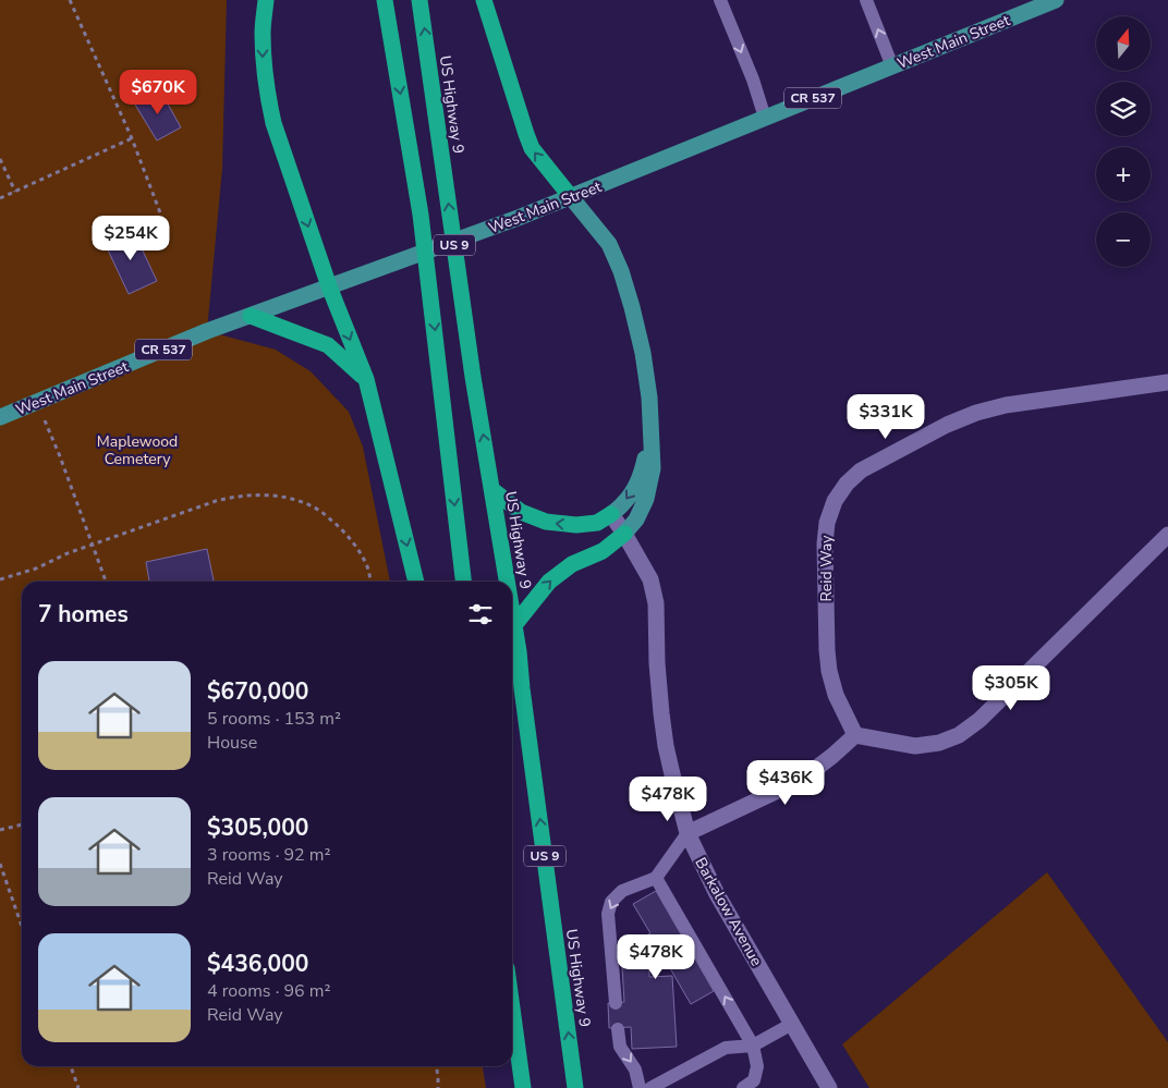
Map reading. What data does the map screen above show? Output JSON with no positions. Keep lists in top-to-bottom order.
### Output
{
  "streets": {
    "highway": ["US Highway 9", "US 9"],
    "main road": ["West Main Street", "CR 537"],
    "street": ["Reid Way", "Barkalow Avenue"]
  },
  "parks": ["Maplewood Cemetery"],
  "north": "top",
  "page": {
    "map_buttons": ["+", "−"],
    "price": [
      "$670K",
      "$254K",
      "$331K",
      "$305K",
      "$436K",
      "$478K",
      "$478K"
    ],
    "heading": "7 homes",
    "list": [
      {
        "name": "$670,000",
        "note": "5 rooms · 153 m² · House"
      },
      {
        "name": "$305,000",
        "note": "3 rooms · 92 m² · Reid Way"
      },
      {
        "name": "$436,000",
        "note": "4 rooms · 96 m² · Reid Way"
      }
    ]
  }
}
